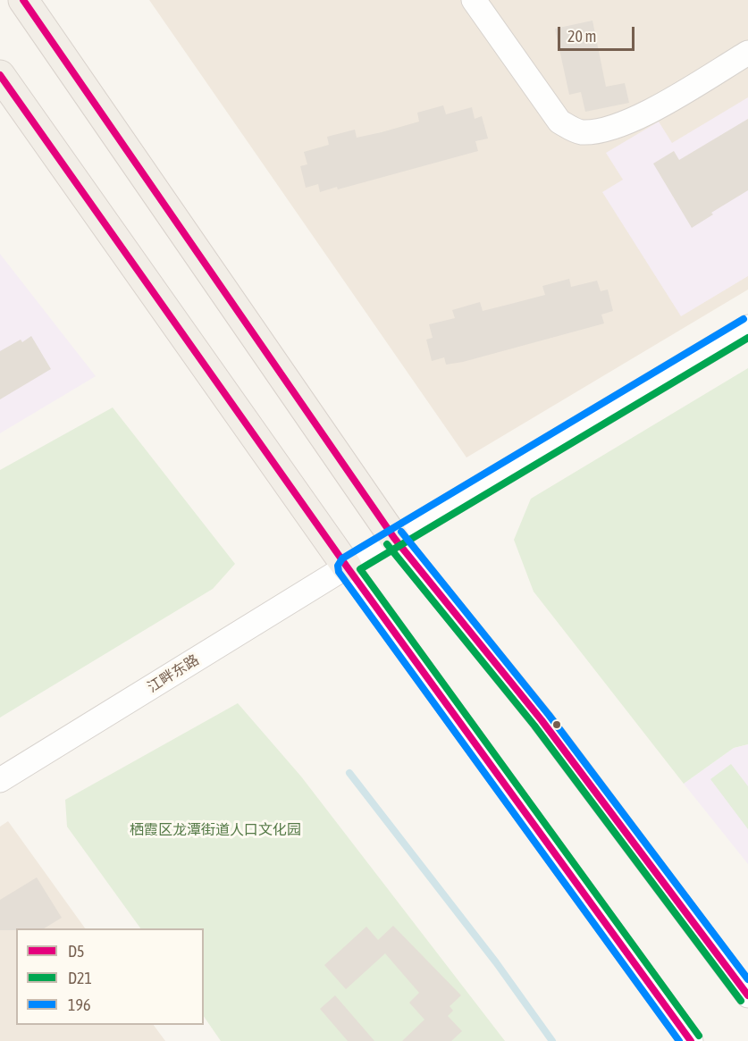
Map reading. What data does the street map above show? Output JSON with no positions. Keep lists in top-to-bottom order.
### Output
{
  "streets": {
    "street": ["江畔东路"]
  },
  "parks": ["栖霞区龙潭街道人口文化园"],
  "lines": ["transit line D5", "transit line 196", "transit line D21"],
  "legend": ["D5", "D21", "196"],
  "scale_bar": "20 m"
}
